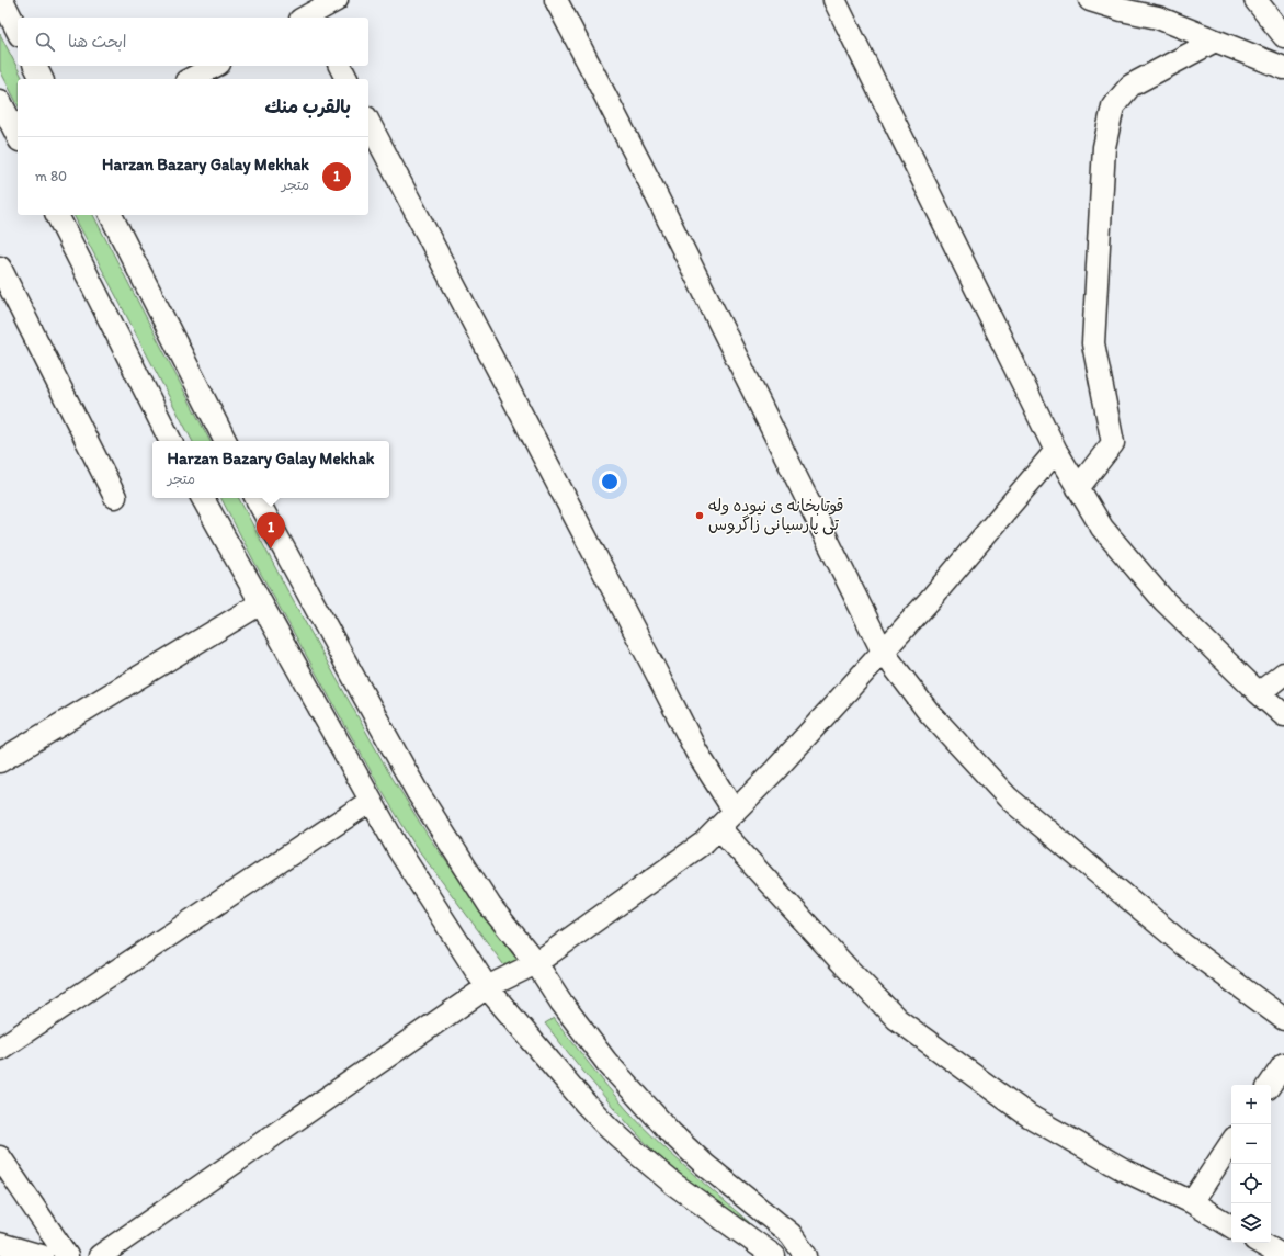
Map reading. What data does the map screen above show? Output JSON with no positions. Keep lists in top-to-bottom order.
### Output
{
  "places": ["قوتابخانه ی نیوده وله تی پارسیانی زاگروس"],
  "page": {
    "search": "ابحث هنا",
    "heading": "بالقرب منك",
    "list": [
      {
        "mark": "1",
        "name": "Harzan Bazary Galay Mekhak",
        "note": "متجر",
        "value": "80 m"
      }
    ],
    "popup": ["Harzan Bazary Galay Mekhak", "متجر"],
    "pins": "1",
    "map_buttons": ["+", "−"]
  }
}
